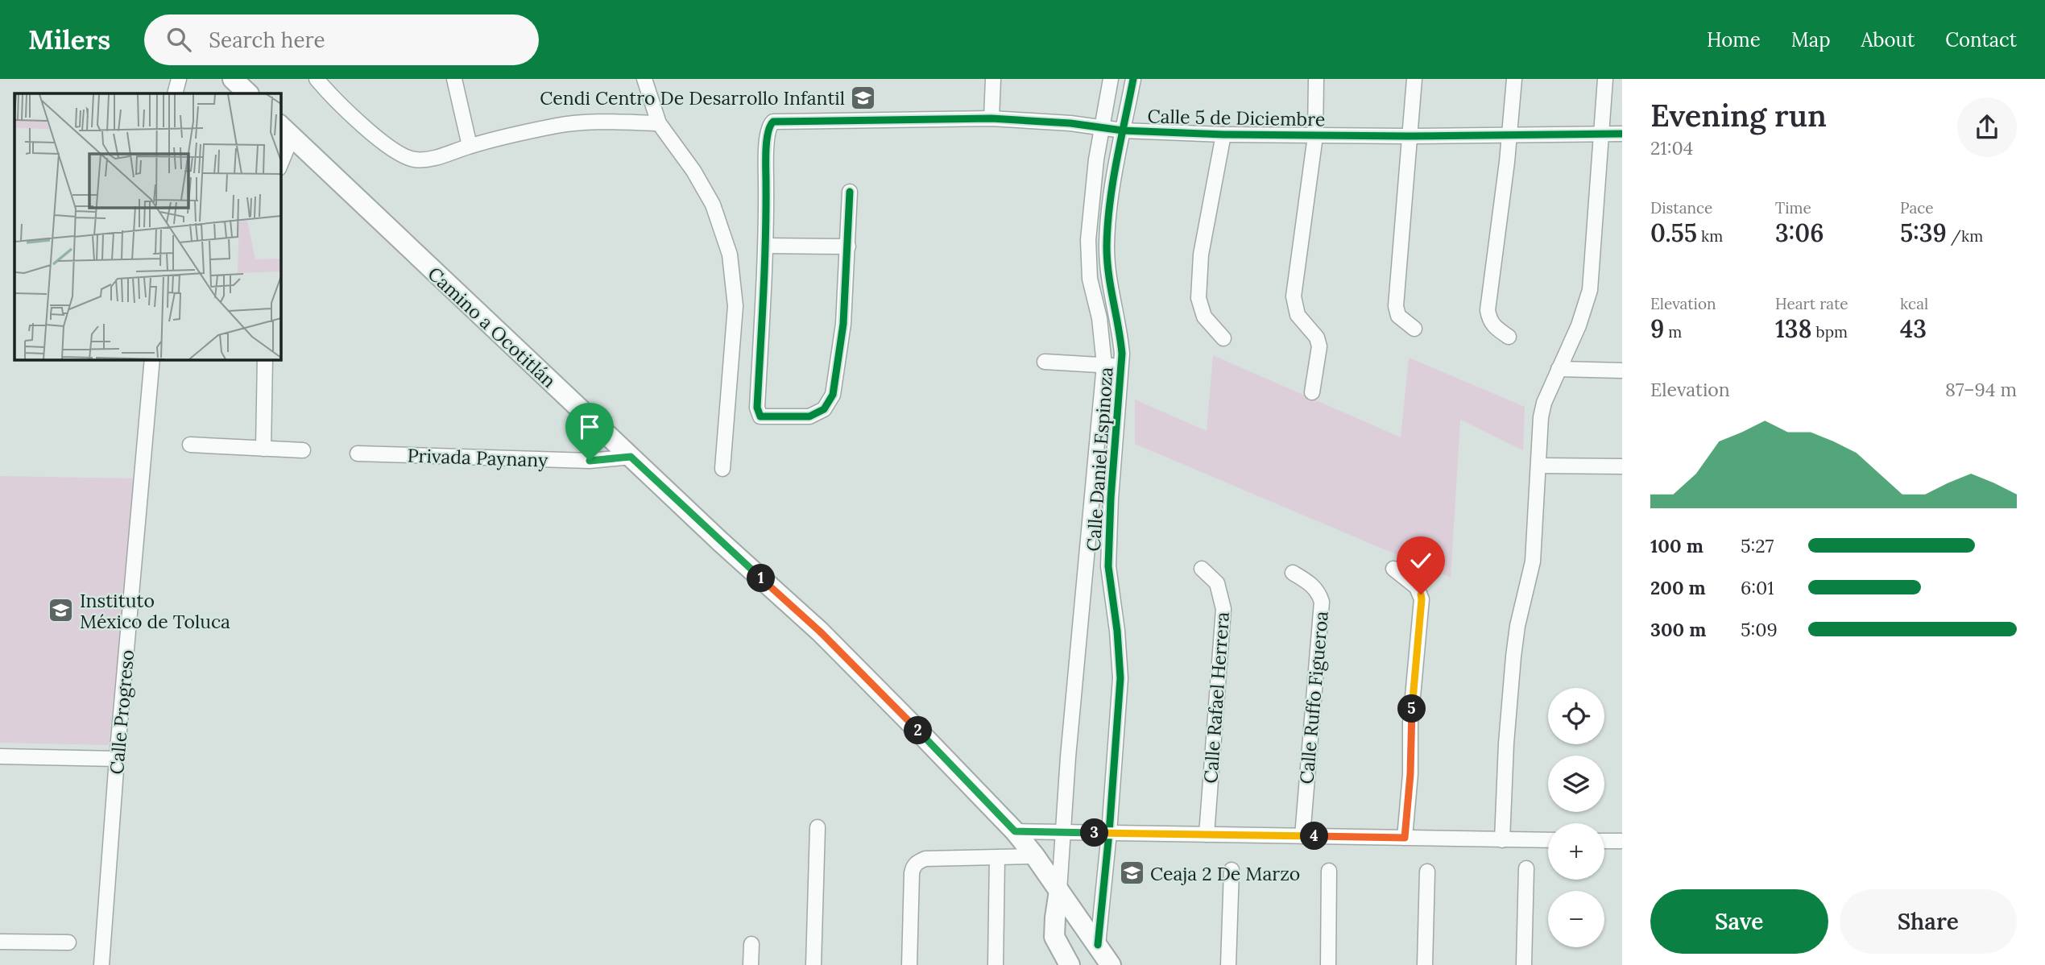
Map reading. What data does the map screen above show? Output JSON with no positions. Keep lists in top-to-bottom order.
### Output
{
  "streets": {
    "main road": ["Camino a Ocotitlán"],
    "street": [
      "Calle 5 de Diciembre",
      "Privada Paynany",
      "Calle Daniel Espinoza",
      "Calle Rafael Herrera",
      "Calle Ruffo Figueroa",
      "Calle Progreso"
    ]
  },
  "crossings": [
    ["Calle 5 de Diciembre", "Calle Daniel Espinoza"],
    ["Camino a Ocotitlán", "Privada Paynany"],
    ["Camino a Ocotitlán", "Calle Daniel Espinoza"]
  ],
  "places": {
    "school or university": ["Cendi Centro De Desarrollo Infantil", "Instituto México de Toluca", "Ceaja 2 De Marzo"]
  },
  "page": {
    "header": "Milers",
    "search": "Search here",
    "nav": [
      "Home",
      "Map",
      "About",
      "Contact"
    ],
    "heading": ["Evening run", "21:04"],
    "stats": [
      ["Distance", "0.55 km"],
      ["Time", "3:06"],
      ["Pace", "5:39 /km"],
      ["Elevation", "9 m"],
      ["Heart rate", "138 bpm"],
      ["kcal", "43"]
    ],
    "chart": ["Elevation", "87–94 m"],
    "list": [
      {
        "name": "100 m",
        "note": "5:27"
      },
      {
        "name": "200 m",
        "note": "6:01"
      },
      {
        "name": "300 m",
        "note": "5:09"
      }
    ],
    "pins": [
      "1",
      "5",
      "2",
      "3",
      "4"
    ],
    "map_buttons": ["+", "−"],
    "buttons": ["Save", "Share"]
  }
}
